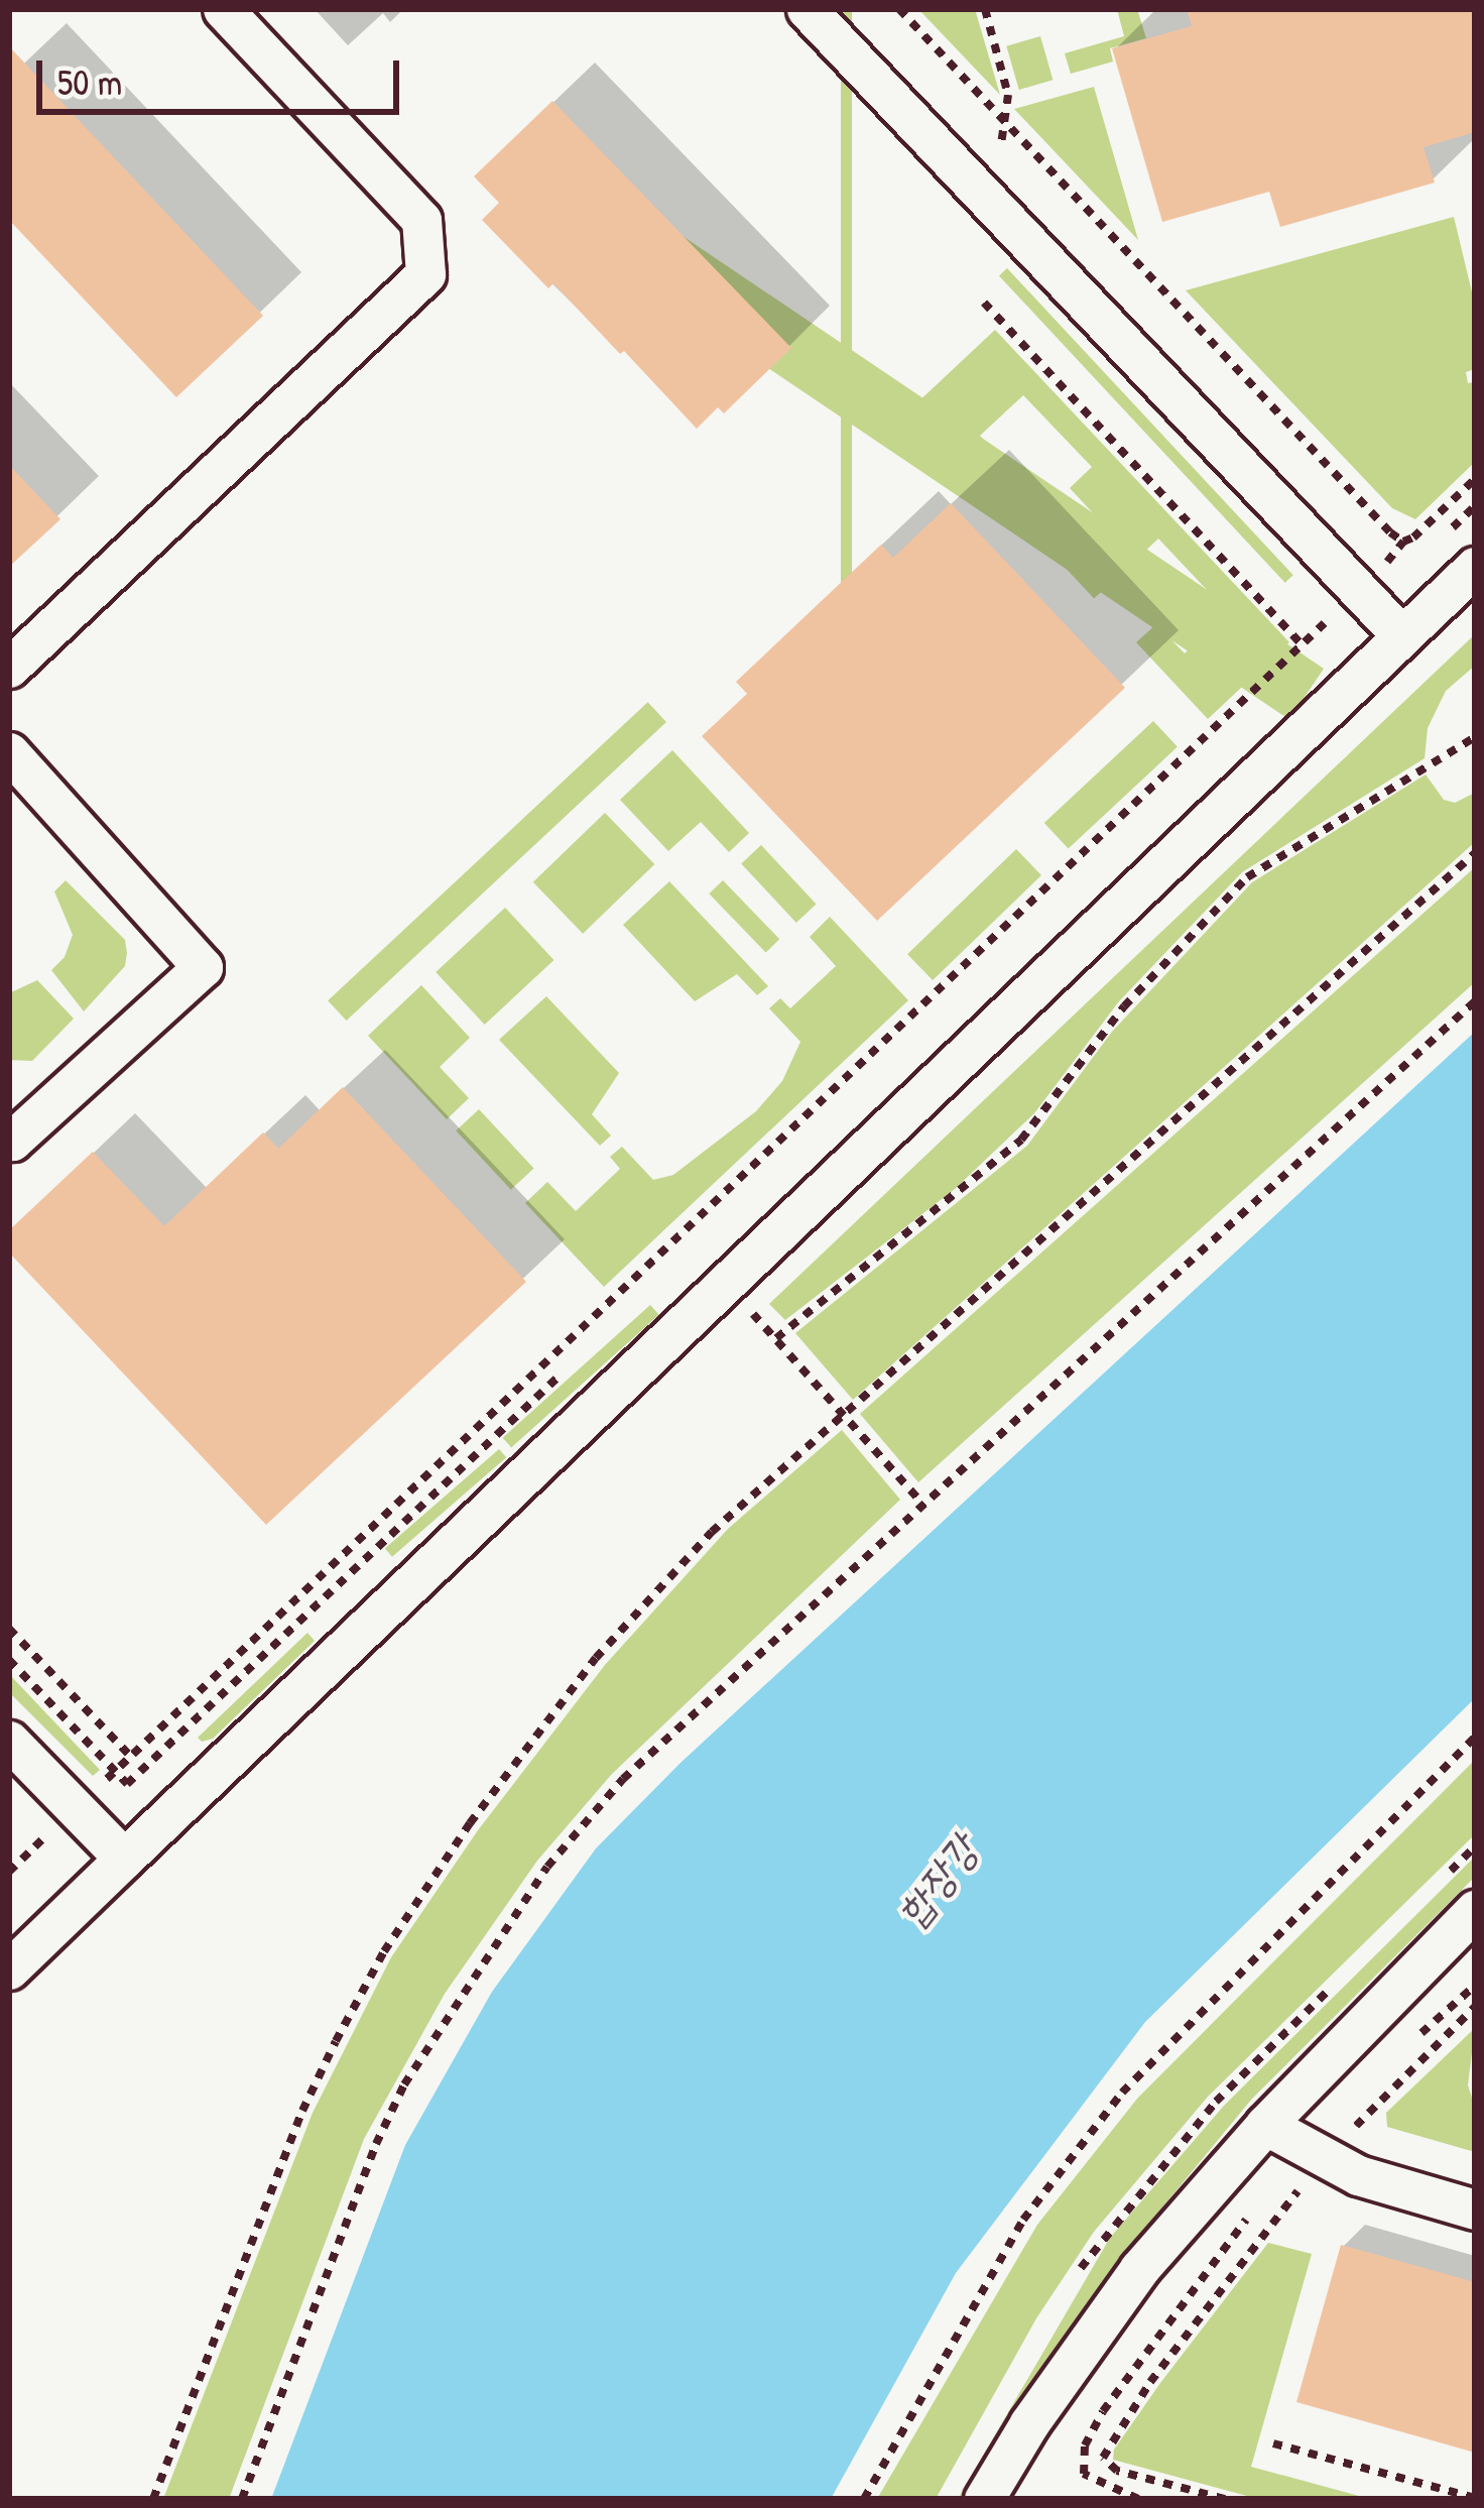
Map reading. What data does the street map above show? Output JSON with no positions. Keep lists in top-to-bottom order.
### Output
{
  "water": ["합장강"],
  "scale_bar": "50 m"
}
